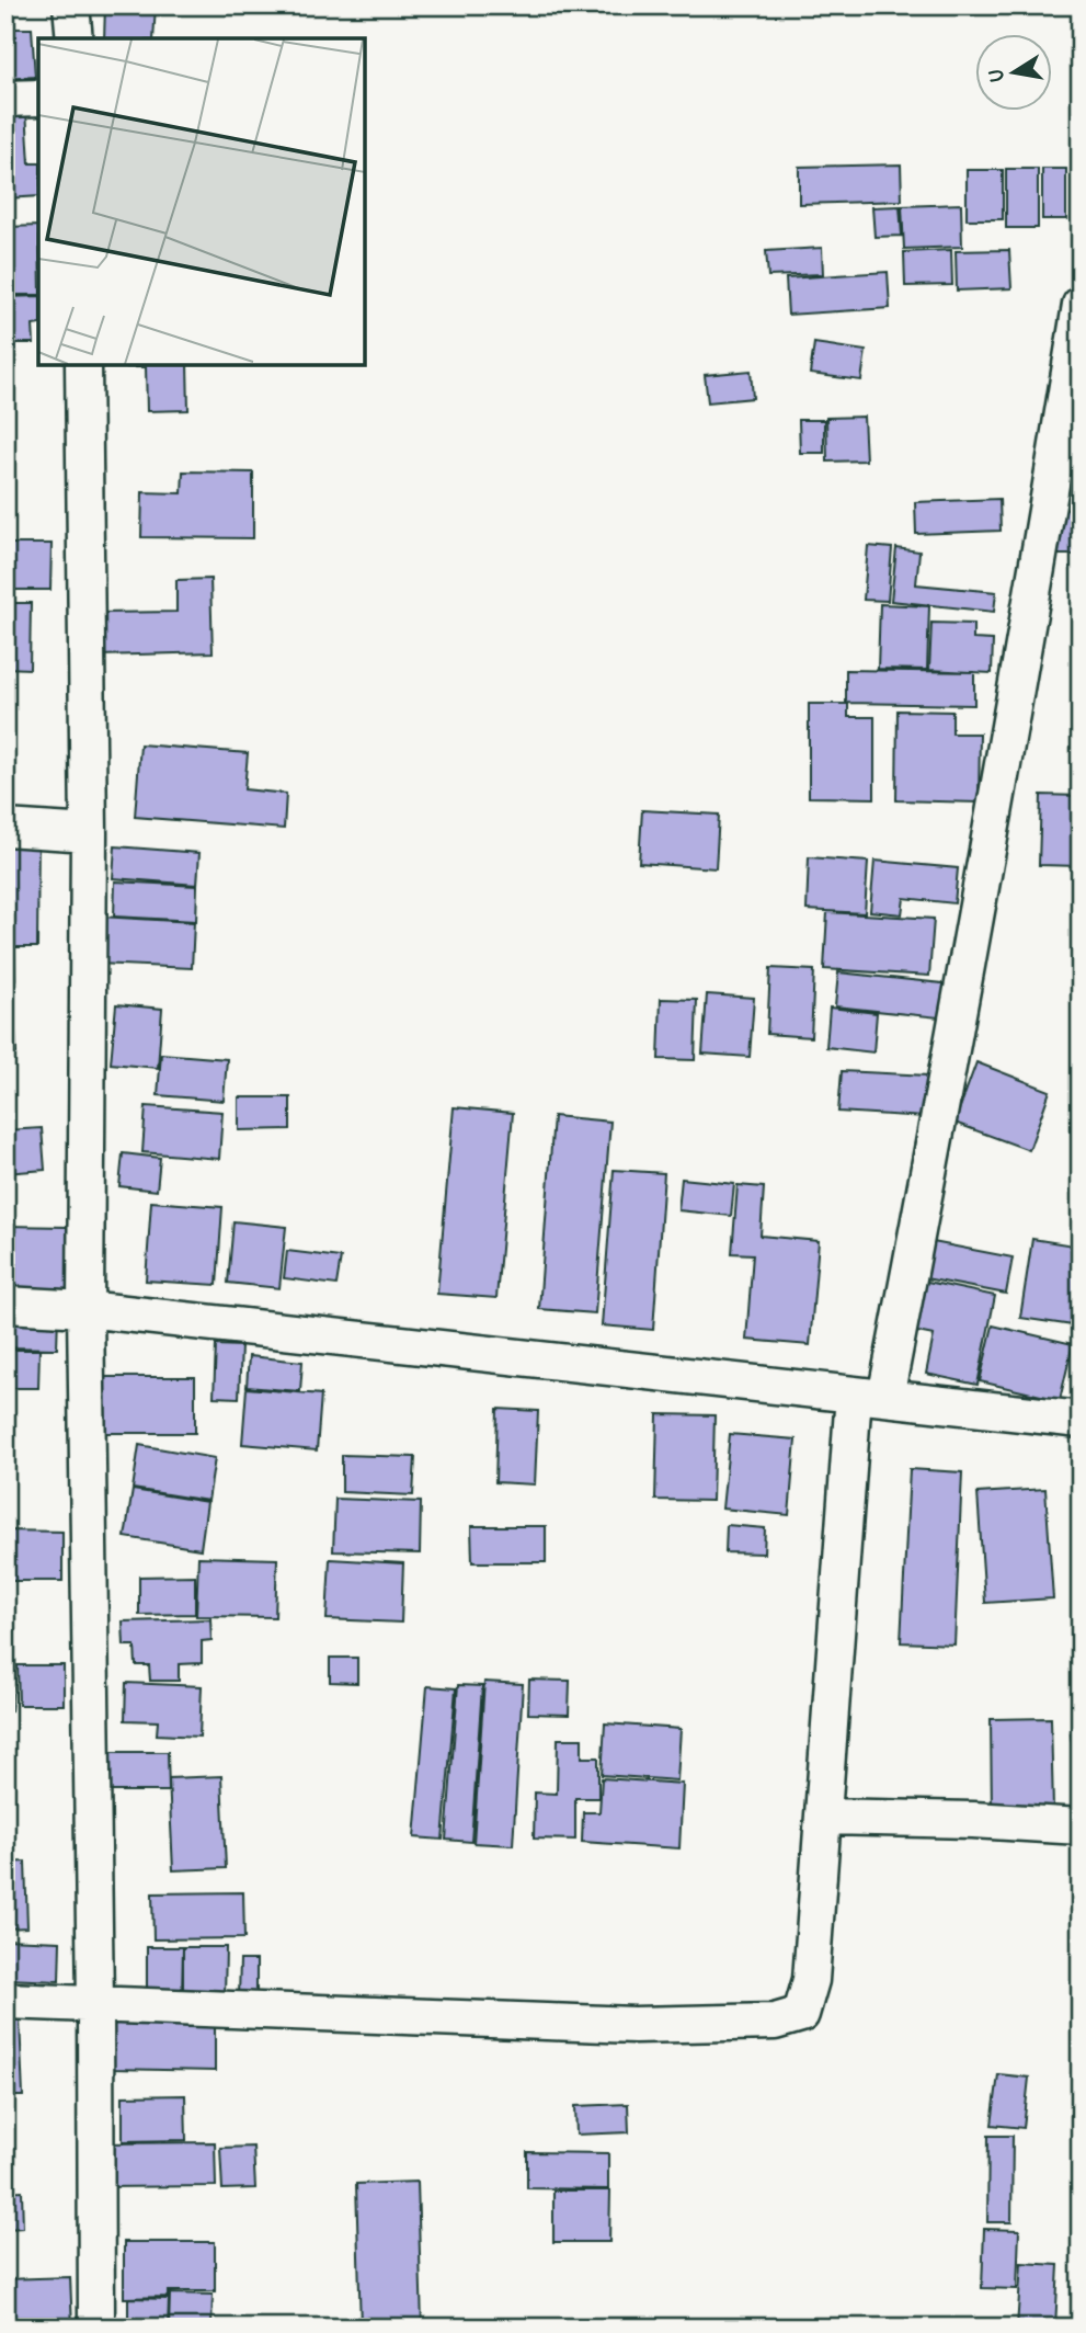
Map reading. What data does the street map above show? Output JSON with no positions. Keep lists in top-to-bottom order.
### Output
{
  "north": "left"
}
